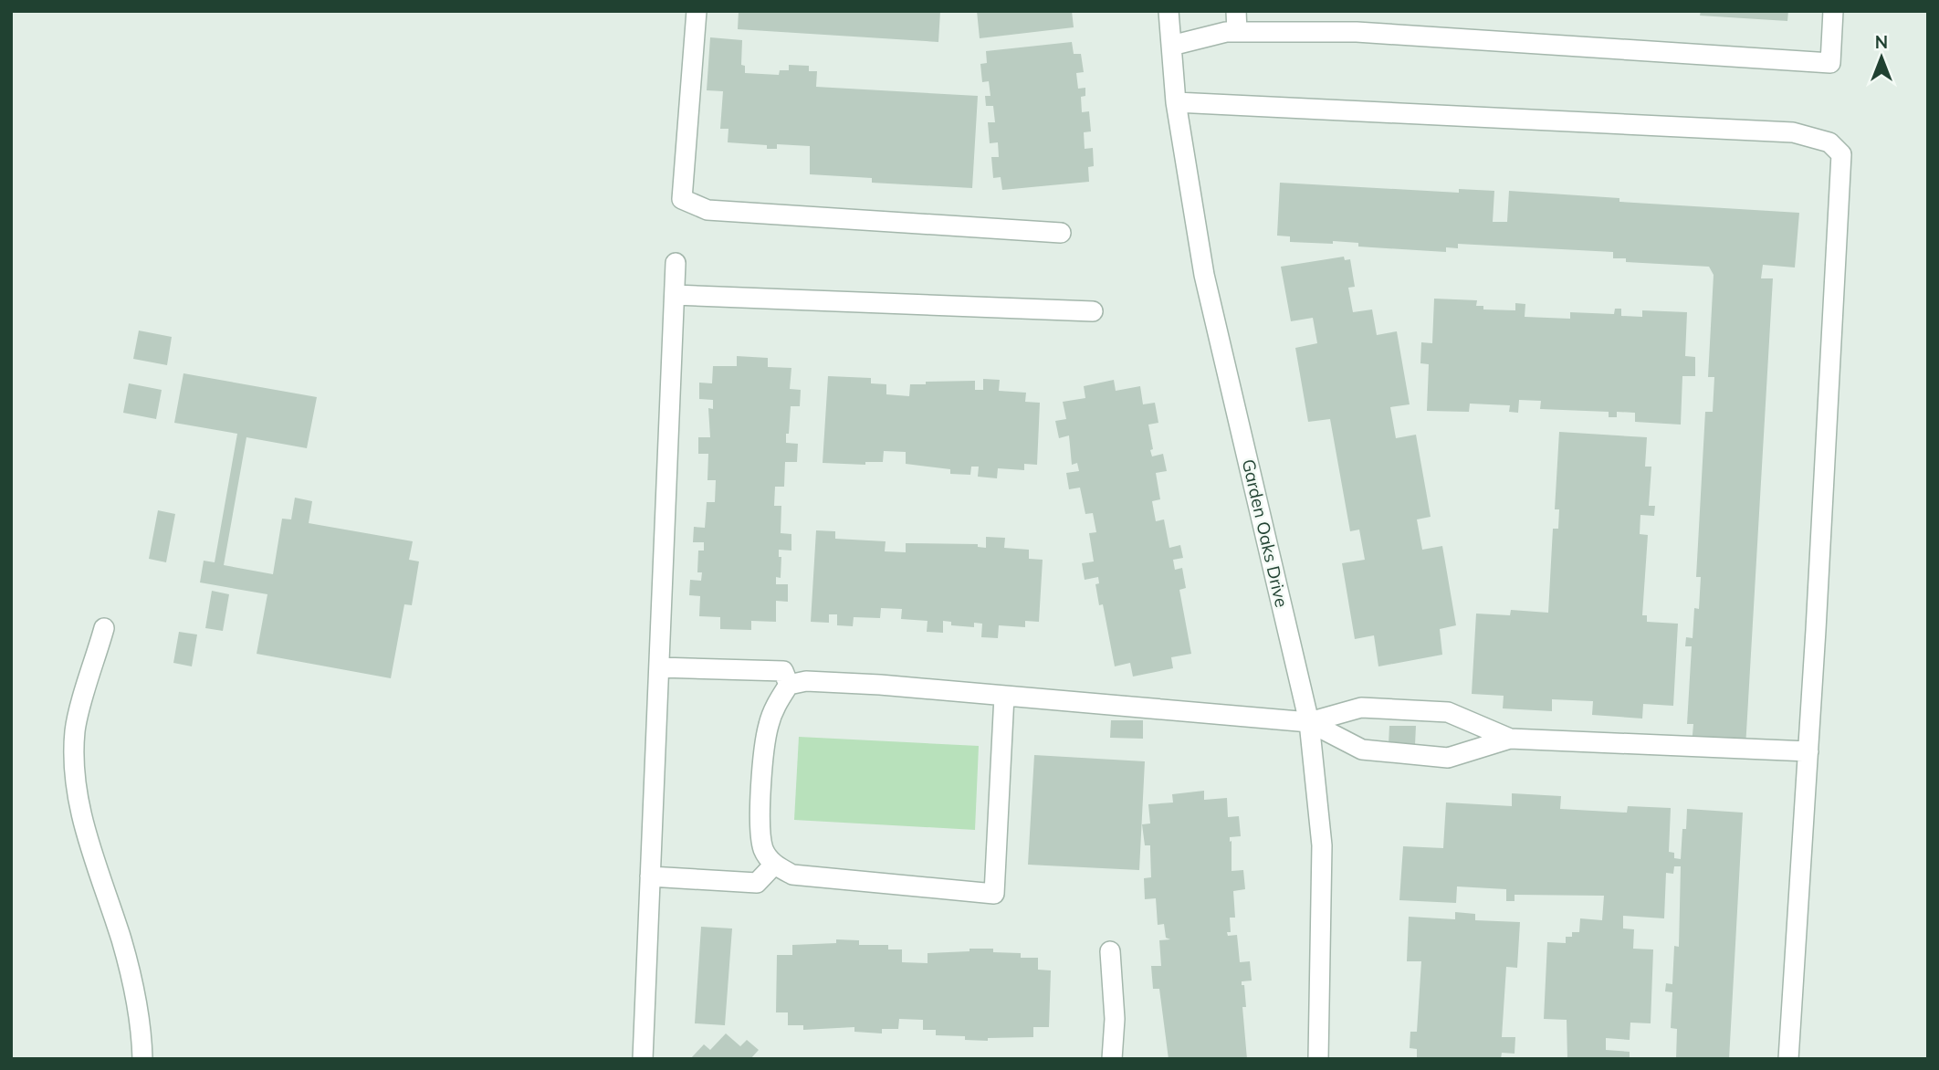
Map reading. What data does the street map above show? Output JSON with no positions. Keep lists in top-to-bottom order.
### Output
{
  "streets": {
    "street": ["Garden Oaks Drive"]
  },
  "north": "top"
}
